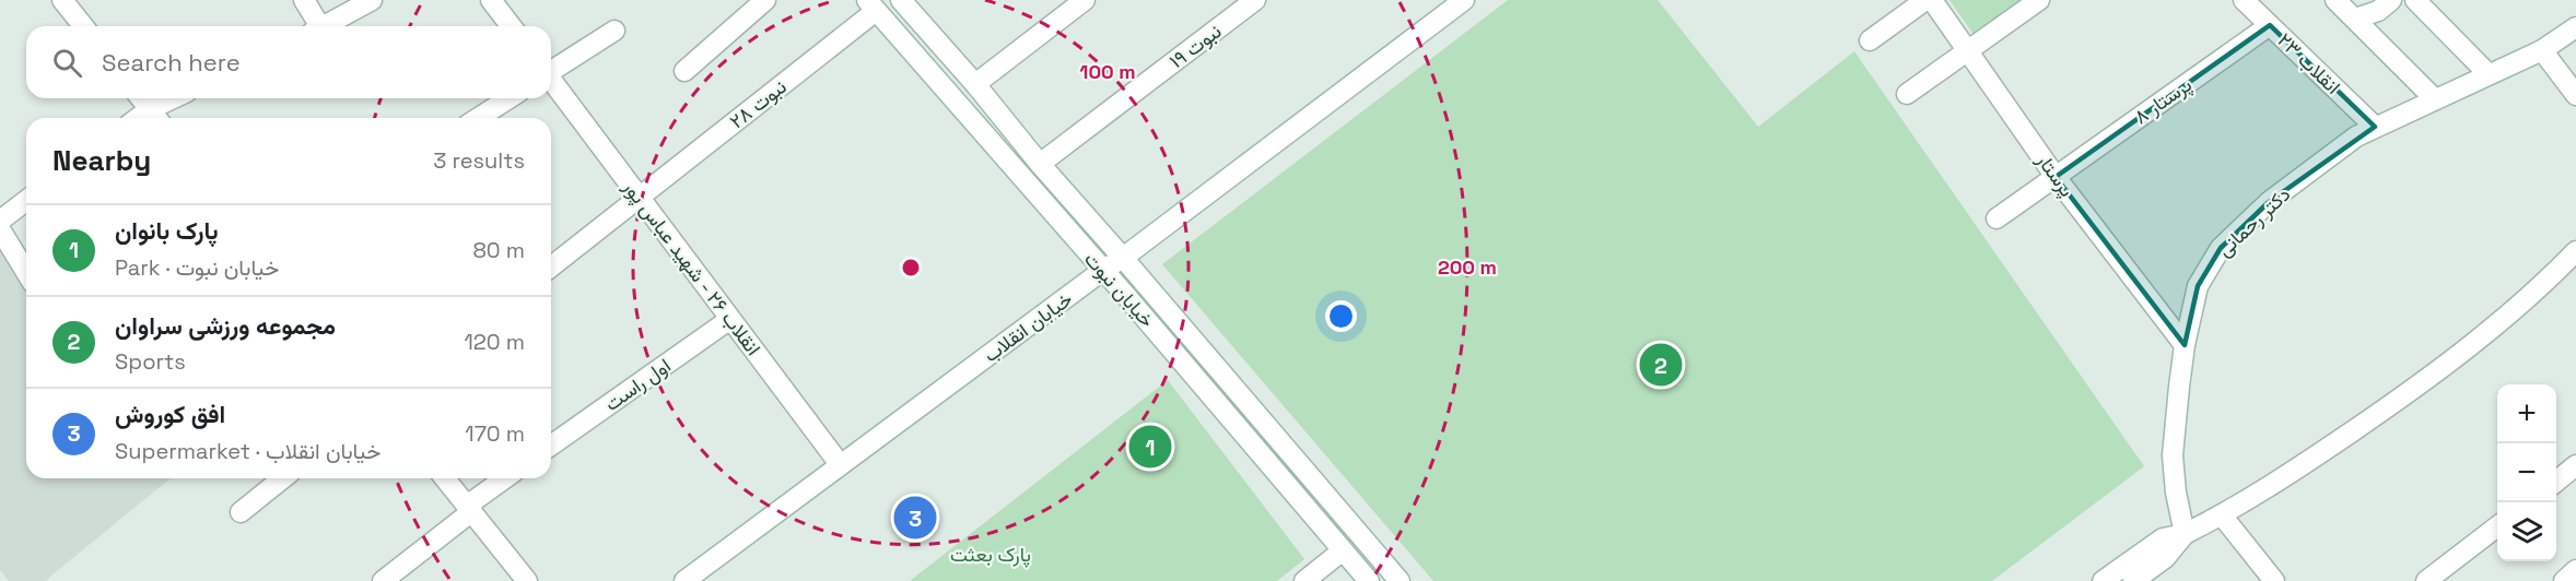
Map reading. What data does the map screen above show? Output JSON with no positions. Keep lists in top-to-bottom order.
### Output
{
  "streets": {
    "street": [
      "نبوت ۱۹",
      "انقلاب ۲۳",
      "پرستار ۸",
      "نبوت ۲۸",
      "پرستار",
      "دکتر رحمانی",
      "انقلاب ۲۶ - شهید عباس پور",
      "خیابان نبوت",
      "خیابان انقلاب",
      "اول راست"
    ]
  },
  "crossings": [
    ["نبوت ۱۹", "خیابان نبوت"],
    ["انقلاب ۲۳", "پرستار ۸"],
    ["انقلاب ۲۳", "دکتر رحمانی"],
    ["پرستار ۸", "پرستار"],
    ["نبوت ۲۸", "انقلاب ۲۶ - شهید عباس پور"],
    ["نبوت ۲۸", "خیابان نبوت"],
    ["پرستار", "دکتر رحمانی"],
    ["انقلاب ۲۶ - شهید عباس پور", "خیابان انقلاب"],
    ["انقلاب ۲۶ - شهید عباس پور", "اول راست"],
    ["خیابان نبوت", "خیابان انقلاب"]
  ],
  "parks": ["پارک بعثت"],
  "page": {
    "search": "Search here",
    "heading": ["Nearby", "3 results"],
    "list": [
      {
        "mark": "1",
        "name": "پارک بانوان",
        "note": "Park · خیابان نبوت",
        "value": "80 m"
      },
      {
        "mark": "2",
        "name": "مجموعه ورزشی سراوان",
        "note": "Sports",
        "value": "120 m"
      },
      {
        "mark": "3",
        "name": "افق کوروش",
        "note": "Supermarket · خیابان انقلاب",
        "value": "170 m"
      }
    ],
    "pins": ["2", "1", "3"],
    "map_buttons": ["+", "−"]
  },
  "rings": ["100 m", "200 m"]
}
